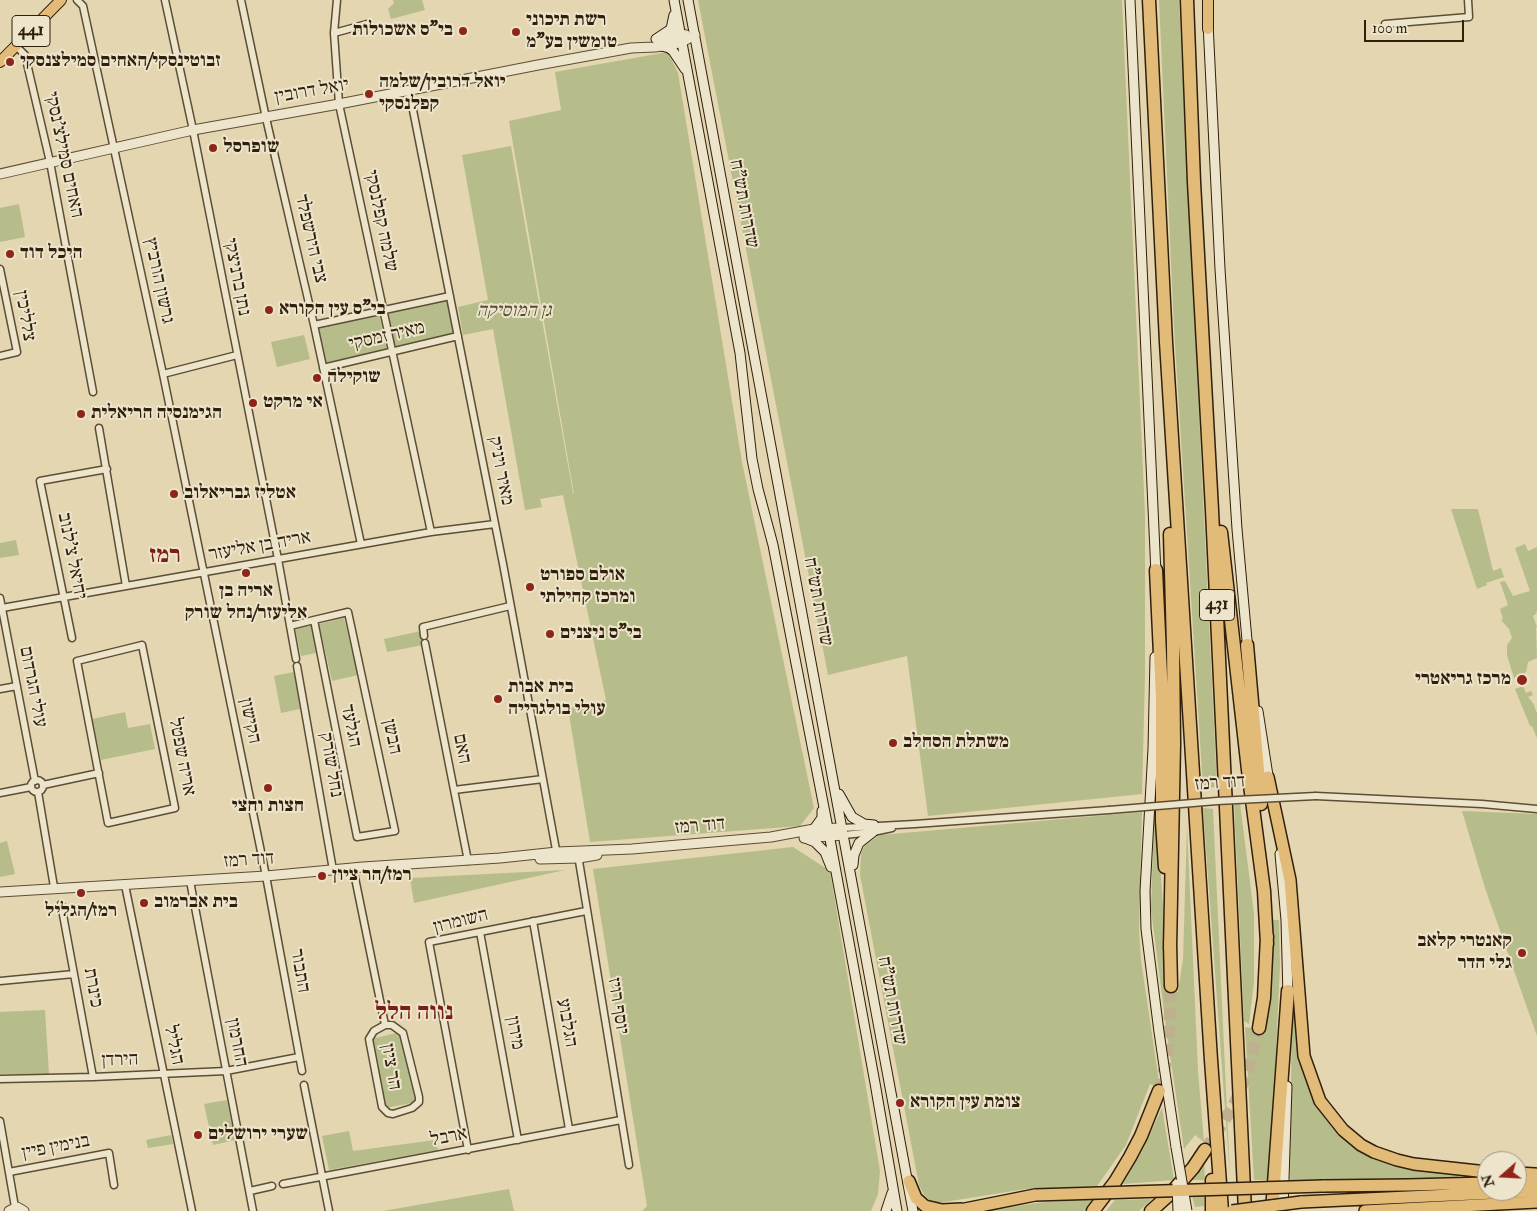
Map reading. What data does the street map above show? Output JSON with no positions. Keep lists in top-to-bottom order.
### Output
{
  "streets": {
    "highway": ["431"],
    "main road": [
      "441",
      "יואל דרובין",
      "שדרות תש\"ח",
      "דוד רמז"
    ],
    "street": [
      "האחים סמילצ'נסקי",
      "שלמה קפלנסקי",
      "צבי הירשפלד",
      "נתן ברניצקי",
      "גרשון הורביץ",
      "צלליכין",
      "מאיר זמסקי",
      "מאיר ויניק",
      "אריה בן אליעזר",
      "יחיאל צ'לנוב",
      "עולי הגרדום",
      "הקישון",
      "הגלעד",
      "הבשן",
      "האם",
      "אריה שפטל",
      "נחל שורק",
      "השומרון",
      "התבור",
      "כינרת",
      "יוסף רויז",
      "הגלבוע",
      "מירון",
      "החרמון",
      "הגליל",
      "הירדן",
      "הר ציון",
      "ארבל",
      "בנימין פיין"
    ]
  },
  "crossings": [
    ["441", "האחים סמילצ'נסקי"],
    ["יואל דרובין", "האחים סמילצ'נסקי"],
    ["יואל דרובין", "שדרות תש\"ח"],
    ["יואל דרובין", "שלמה קפלנסקי"],
    ["יואל דרובין", "צבי הירשפלד"],
    ["יואל דרובין", "נתן ברניצקי"],
    ["יואל דרובין", "גרשון הורביץ"],
    ["יואל דרובין", "מאיר ויניק"],
    ["שדרות תש\"ח", "דוד רמז"],
    ["שלמה קפלנסקי", "מאיר זמסקי"],
    ["שלמה קפלנסקי", "אריה בן אליעזר"],
    ["צבי הירשפלד", "מאיר זמסקי"],
    ["צבי הירשפלד", "אריה בן אליעזר"],
    ["נתן ברניצקי", "אריה בן אליעזר"],
    ["נתן ברניצקי", "נחל שורק"],
    ["גרשון הורביץ", "אריה בן אליעזר"],
    ["גרשון הורביץ", "הקישון"],
    ["מאיר זמסקי", "מאיר ויניק"],
    ["מאיר ויניק", "אריה בן אליעזר"],
    ["מאיר ויניק", "דוד רמז"],
    ["אריה בן אליעזר", "יחיאל צ'לנוב"],
    ["אריה בן אליעזר", "עולי הגרדום"],
    ["אריה בן אליעזר", "הקישון"],
    ["אריה בן אליעזר", "נחל שורק"],
    ["הקישון", "דוד רמז"],
    ["הקישון", "התבור"],
    ["הגלעד", "הבשן"],
    ["האם", "דוד רמז"],
    ["נחל שורק", "דוד רמז"],
    ["דוד רמז", "התבור"],
    ["דוד רמז", "יוסף רויז"],
    ["דוד רמז", "החרמון"],
    ["דוד רמז", "הגליל"],
    ["דוד רמז", "הר ציון"],
    ["השומרון", "יוסף רויז"],
    ["השומרון", "הגלבוע"],
    ["השומרון", "מירון"],
    ["השומרון", "ארבל"],
    ["התבור", "הירדן"],
    ["כינרת", "הירדן"],
    ["יוסף רויז", "ארבל"],
    ["הגלבוע", "ארבל"],
    ["מירון", "ארבל"],
    ["החרמון", "הירדן"],
    ["הגליל", "הירדן"]
  ],
  "districts": ["רמז", "נווה הלל"],
  "parks": ["גן המוסיקה"],
  "places": [
    "בי\"ס אשכולות",
    "רשת תיכוני טומשין בע\"מ",
    "זבוטינסקי/האחים סמילצנסקי",
    "יואל דרובין/שלמה קפלנסקי",
    "שופרסל",
    "היכל דוד",
    "בי\"ס עין הקורא",
    "שוקילה",
    "אי מרקט",
    "הגימנסיה הריאלית",
    "אטליז גבריאלוב",
    "אריה בן אליעזר/נחל שורק",
    "אולם ספורט ומרכז קהילתי",
    "בי\"ס ניצנים",
    "מרכז גריאטרי",
    "בית אבות עולי בולגרייה",
    "משתלת הסחלב",
    "חצות וחצי",
    "רמז/הר ציון",
    "רמז/הגליל",
    "בית אברמוב",
    "קאנטרי קלאב גלי הדר",
    "צומת עין הקורא",
    "שערי ירושלים"
  ],
  "scale_bar": "100 m",
  "north": "left"
}
